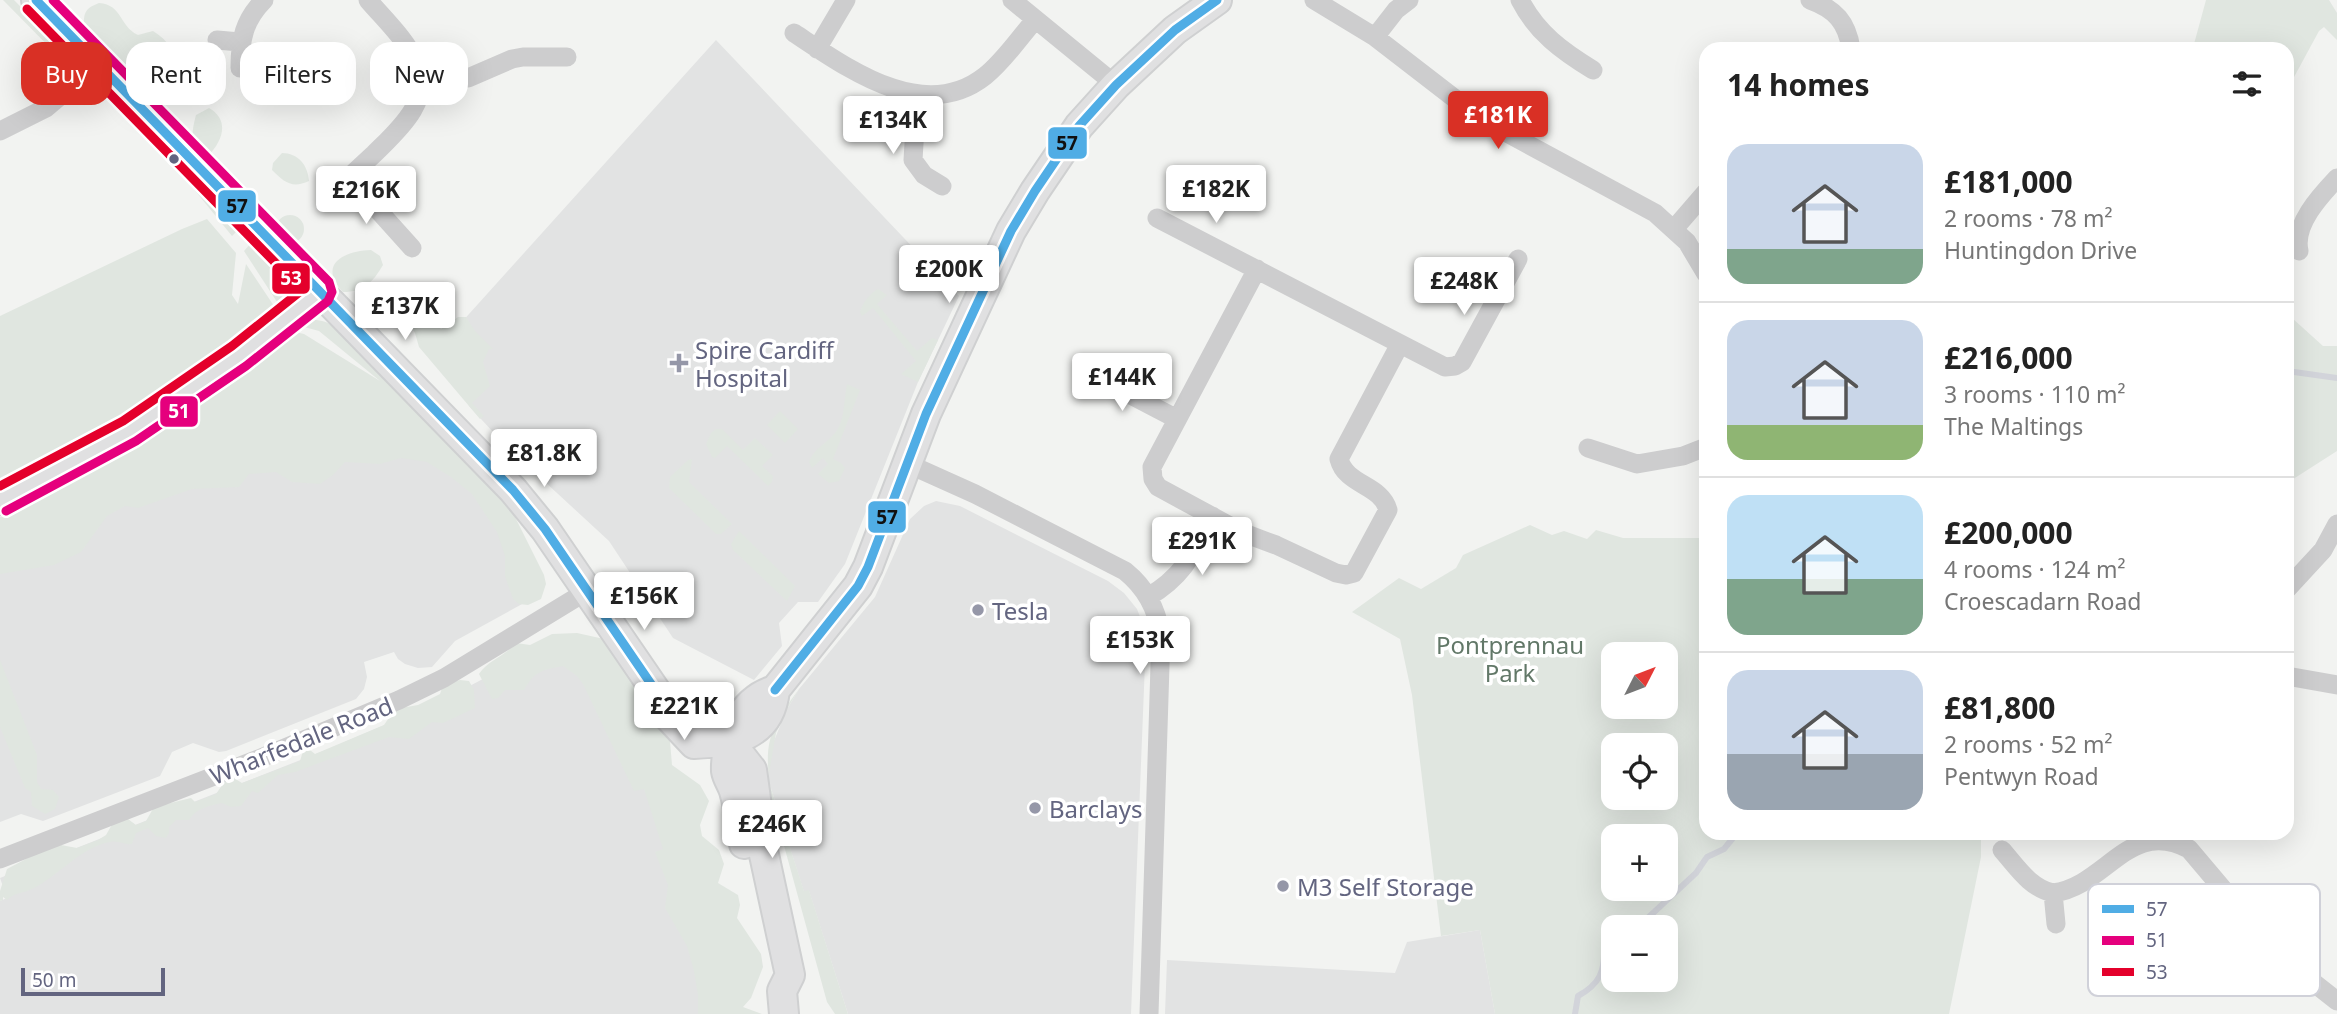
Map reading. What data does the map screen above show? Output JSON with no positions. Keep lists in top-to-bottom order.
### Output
{
  "streets": {
    "street": ["Wharfedale Road"]
  },
  "parks": ["Pontprennau Park"],
  "places": {
    "health": ["Spire Cardiff Hospital"],
    "other": ["Tesla", "Barclays", "M3 Self Storage"]
  },
  "lines": ["transit line 57", "transit line 51", "transit line 53"],
  "legend": ["57", "51", "53"],
  "scale_bar": "50 m",
  "north": "top right",
  "page": {
    "chip": [
      "Buy",
      "Rent",
      "Filters",
      "New"
    ],
    "heading": "14 homes",
    "price": [
      "£181K",
      "£134K",
      "£182K",
      "£216K",
      "£200K",
      "£248K",
      "£137K",
      "£144K",
      "£81.8K",
      "£291K",
      "£156K",
      "£153K",
      "£221K",
      "£246K"
    ],
    "list": [
      {
        "name": "£181,000",
        "note": "2 rooms · 78 m² · Huntingdon Drive"
      },
      {
        "name": "£216,000",
        "note": "3 rooms · 110 m² · The Maltings"
      },
      {
        "name": "£200,000",
        "note": "4 rooms · 124 m² · Croescadarn Road"
      },
      {
        "name": "£81,800",
        "note": "2 rooms · 52 m² · Pentwyn Road"
      }
    ],
    "map_buttons": ["+", "−"],
    "scale": "50 m"
  }
}
